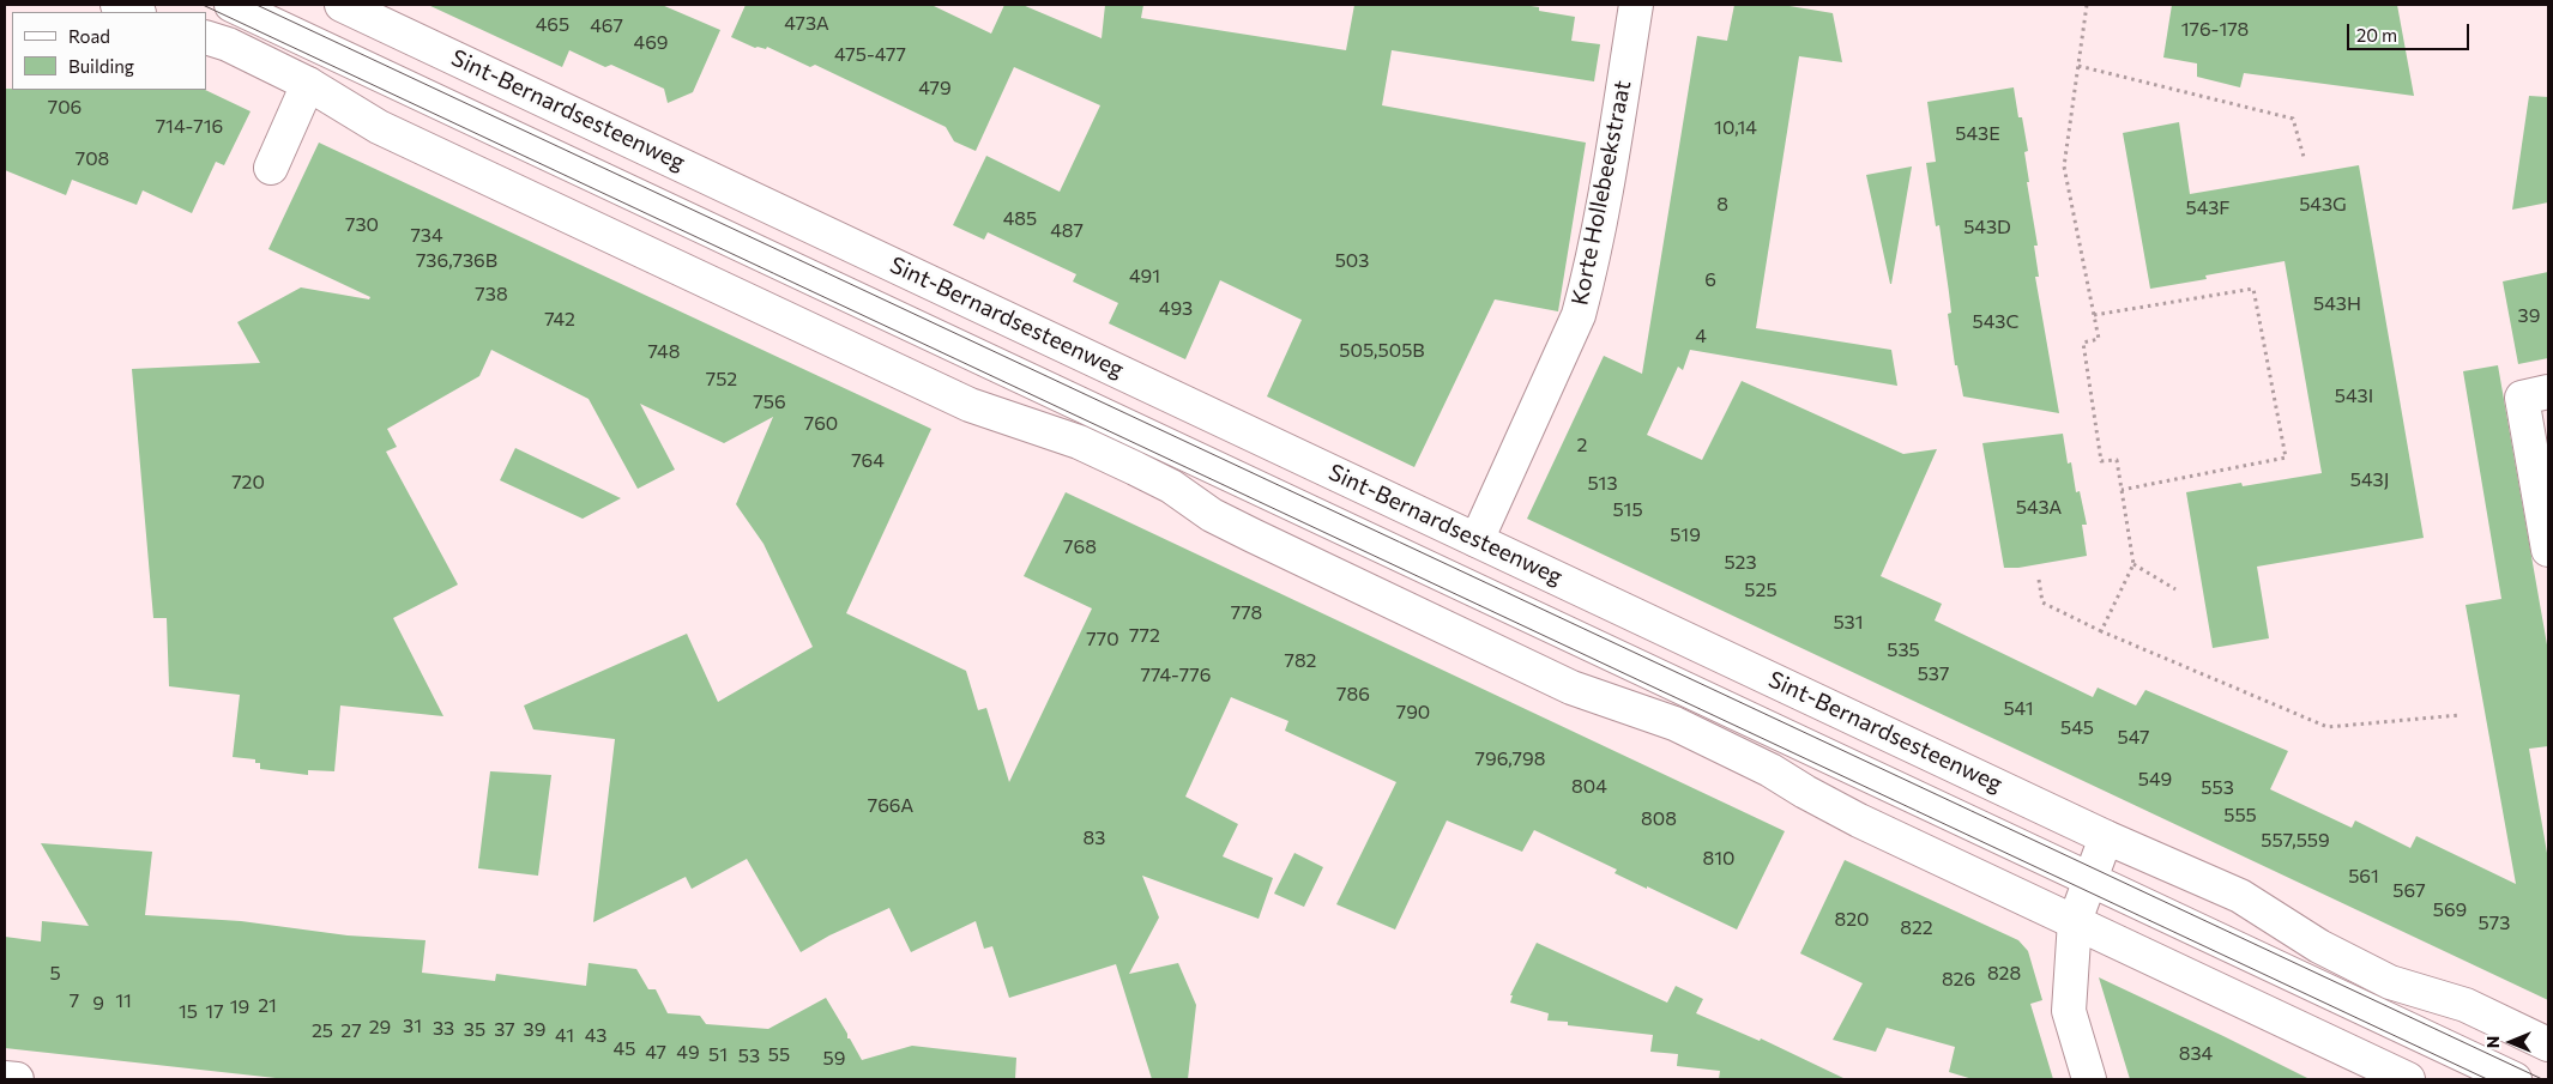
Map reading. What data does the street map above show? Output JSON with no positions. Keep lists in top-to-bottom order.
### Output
{
  "streets": {
    "main road": ["Sint-Bernardsesteenweg", "Korte Hollebeekstraat"]
  },
  "crossings": [
    ["Sint-Bernardsesteenweg", "Korte Hollebeekstraat"]
  ],
  "house_numbers": [
    "473A",
    "465",
    "467",
    "176-178",
    "469",
    "475-477",
    "479",
    "706",
    "714-716",
    "10,14",
    "543E",
    "708",
    "8",
    "543G",
    "543F",
    "485",
    "730",
    "543D",
    "487",
    "734",
    "736,736B",
    "503",
    "491",
    "6",
    "738",
    "543H",
    "493",
    "39",
    "742",
    "543C",
    "4",
    "505,505B",
    "748",
    "752",
    "543I",
    "756",
    "760",
    "2",
    "764",
    "543J",
    "720",
    "513",
    "543A",
    "515",
    "519",
    "768",
    "523",
    "525",
    "778",
    "531",
    "772",
    "770",
    "535",
    "782",
    "537",
    "774-776",
    "786",
    "541",
    "790",
    "545",
    "547",
    "796,798",
    "549",
    "804",
    "553",
    "766A",
    "555",
    "808",
    "83",
    "557,559",
    "810",
    "561",
    "567",
    "569",
    "820",
    "573",
    "822",
    "5",
    "828",
    "826",
    "7",
    "11",
    "9",
    "21",
    "19",
    "15",
    "17",
    "31",
    "29",
    "33",
    "35",
    "37",
    "39",
    "25",
    "27",
    "41",
    "43",
    "45",
    "47",
    "49",
    "834",
    "51",
    "55",
    "53",
    "59"
  ],
  "legend": ["Road", "Building"],
  "scale_bar": "20 m",
  "north": "left"
}
